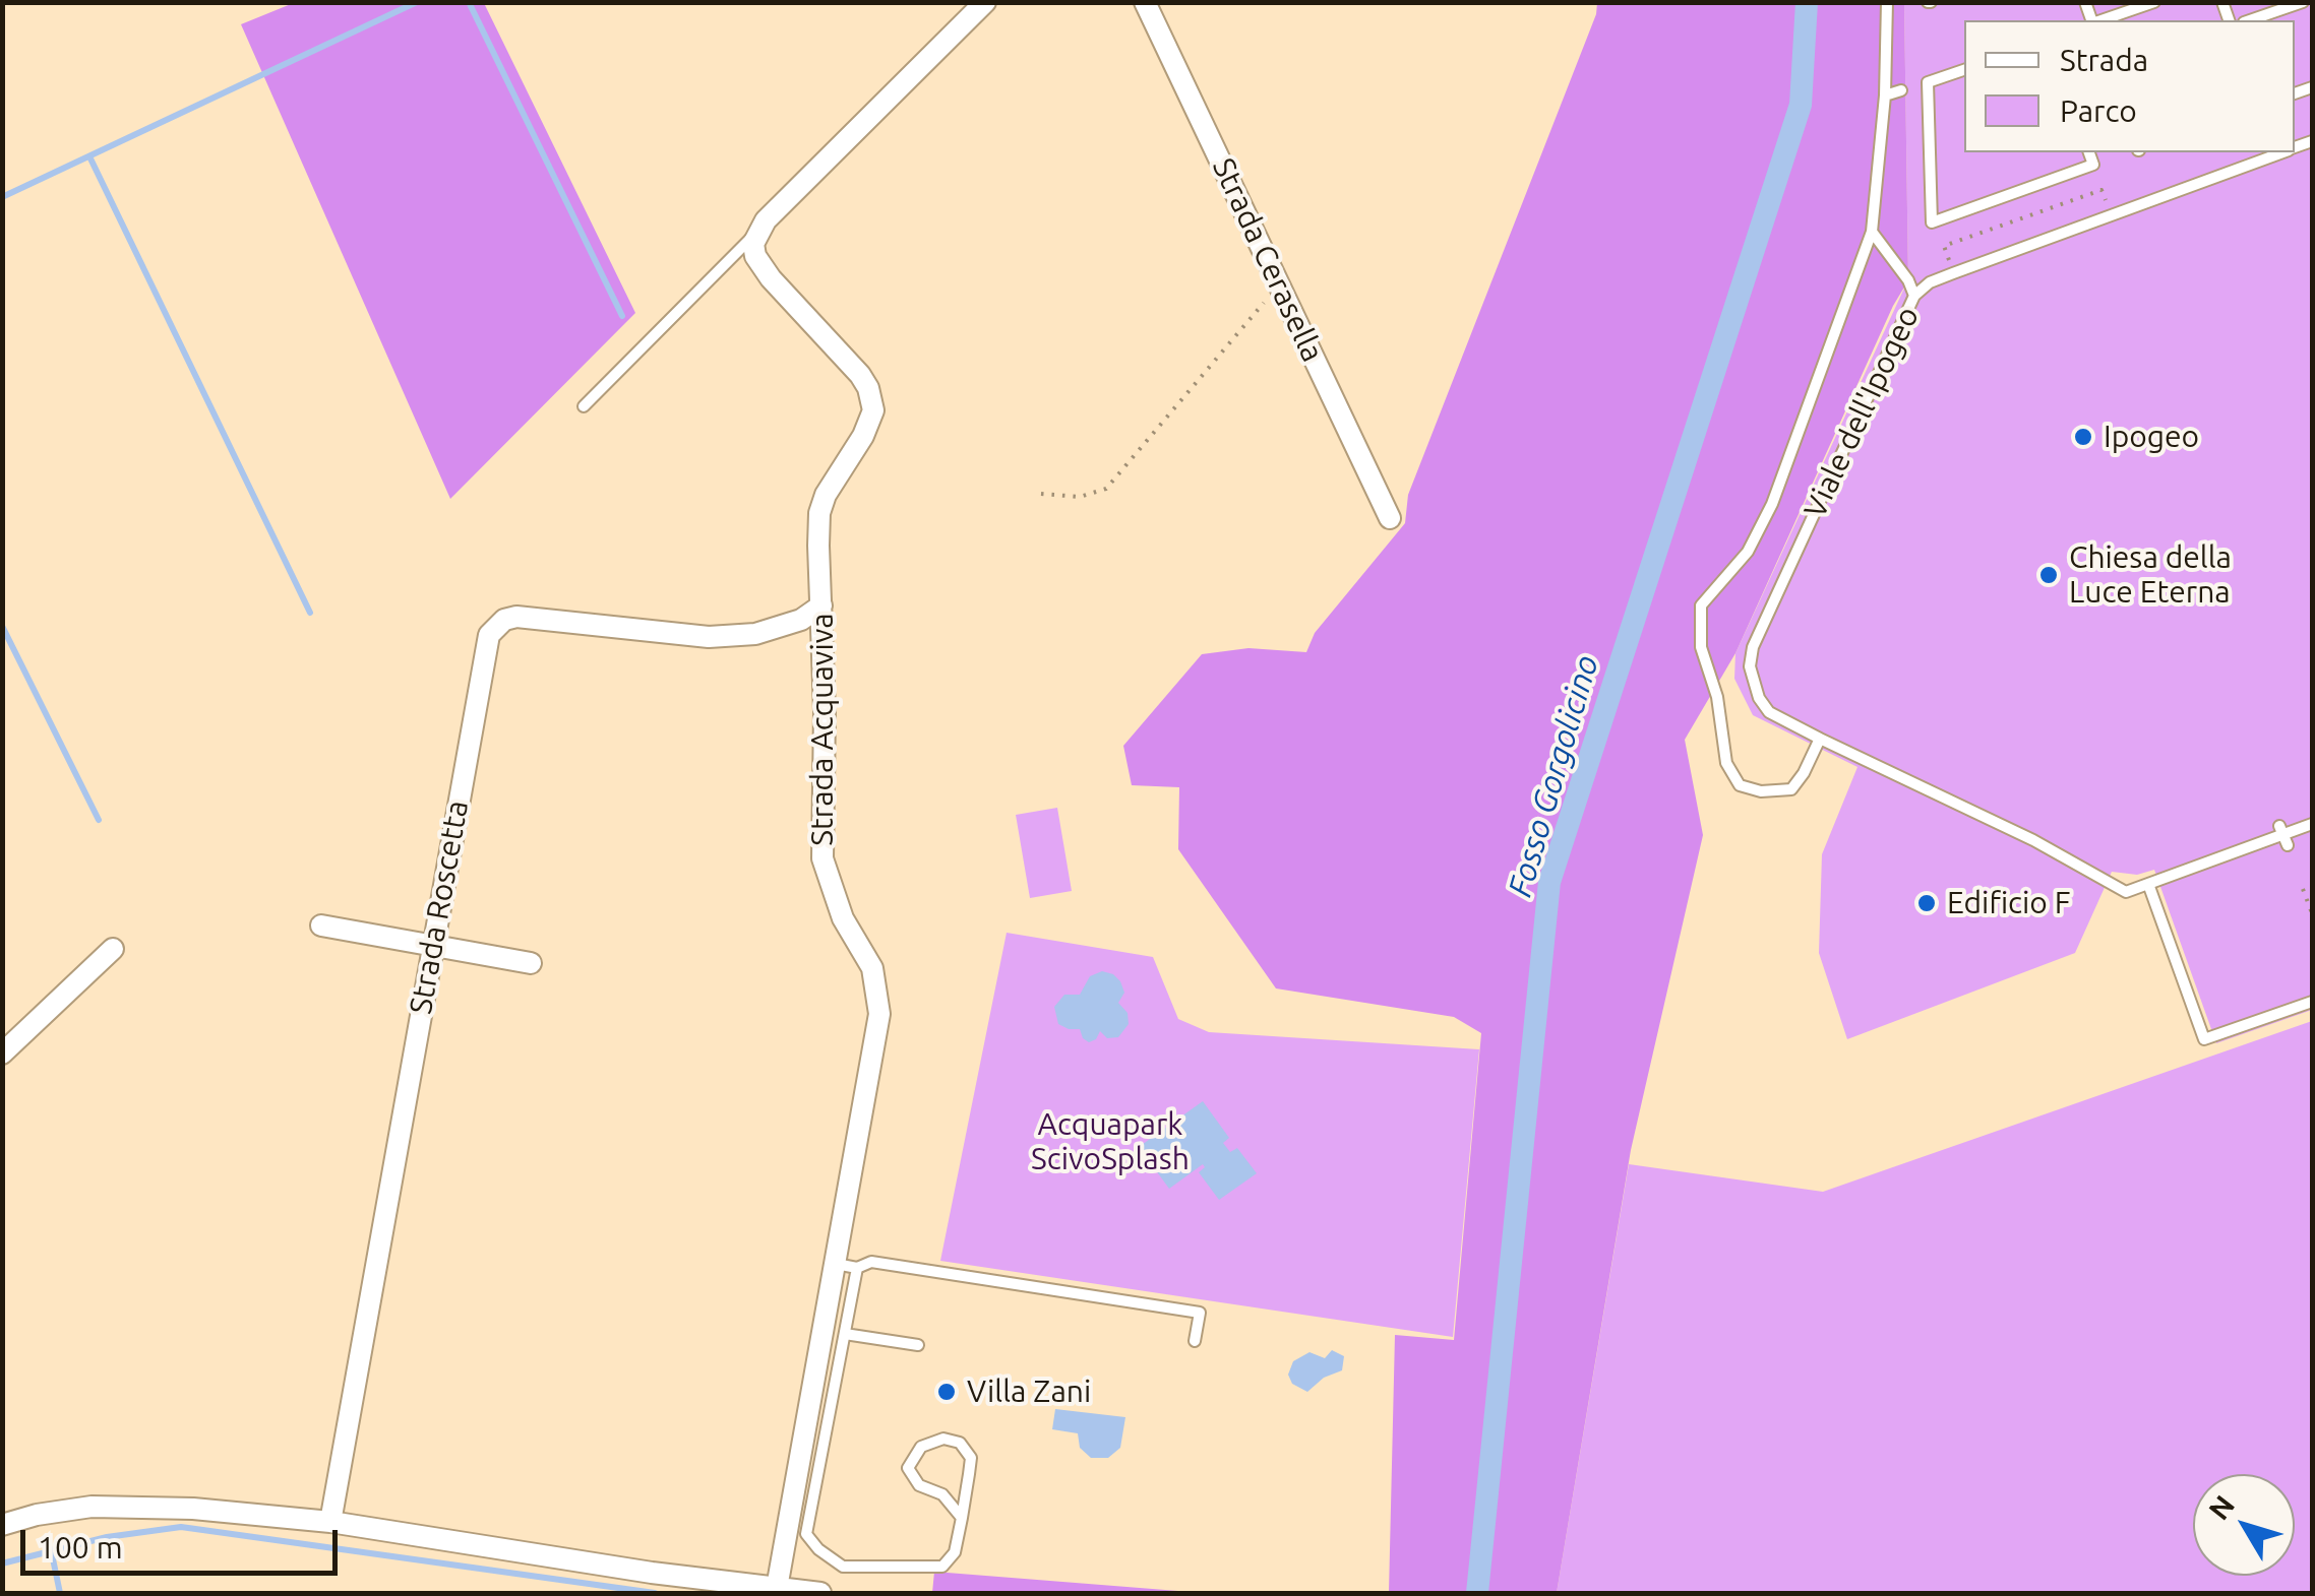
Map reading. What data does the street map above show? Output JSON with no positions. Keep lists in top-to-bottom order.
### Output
{
  "streets": {
    "street": ["Strada Cerasella", "Strada Acquaviva", "Strada Roscetta"],
    "lane": ["Viale dell'Ipogeo"]
  },
  "crossings": [
    ["Strada Acquaviva", "Strada Roscetta"]
  ],
  "water": ["Fosso Gorgolicino"],
  "parks": ["Acquapark ScivoSplash"],
  "places": [
    "Ipogeo",
    "Chiesa della Luce Eterna",
    "Edificio F",
    "Villa Zani"
  ],
  "legend": ["Strada", "Parco"],
  "scale_bar": "100 m",
  "north": "top left"
}
